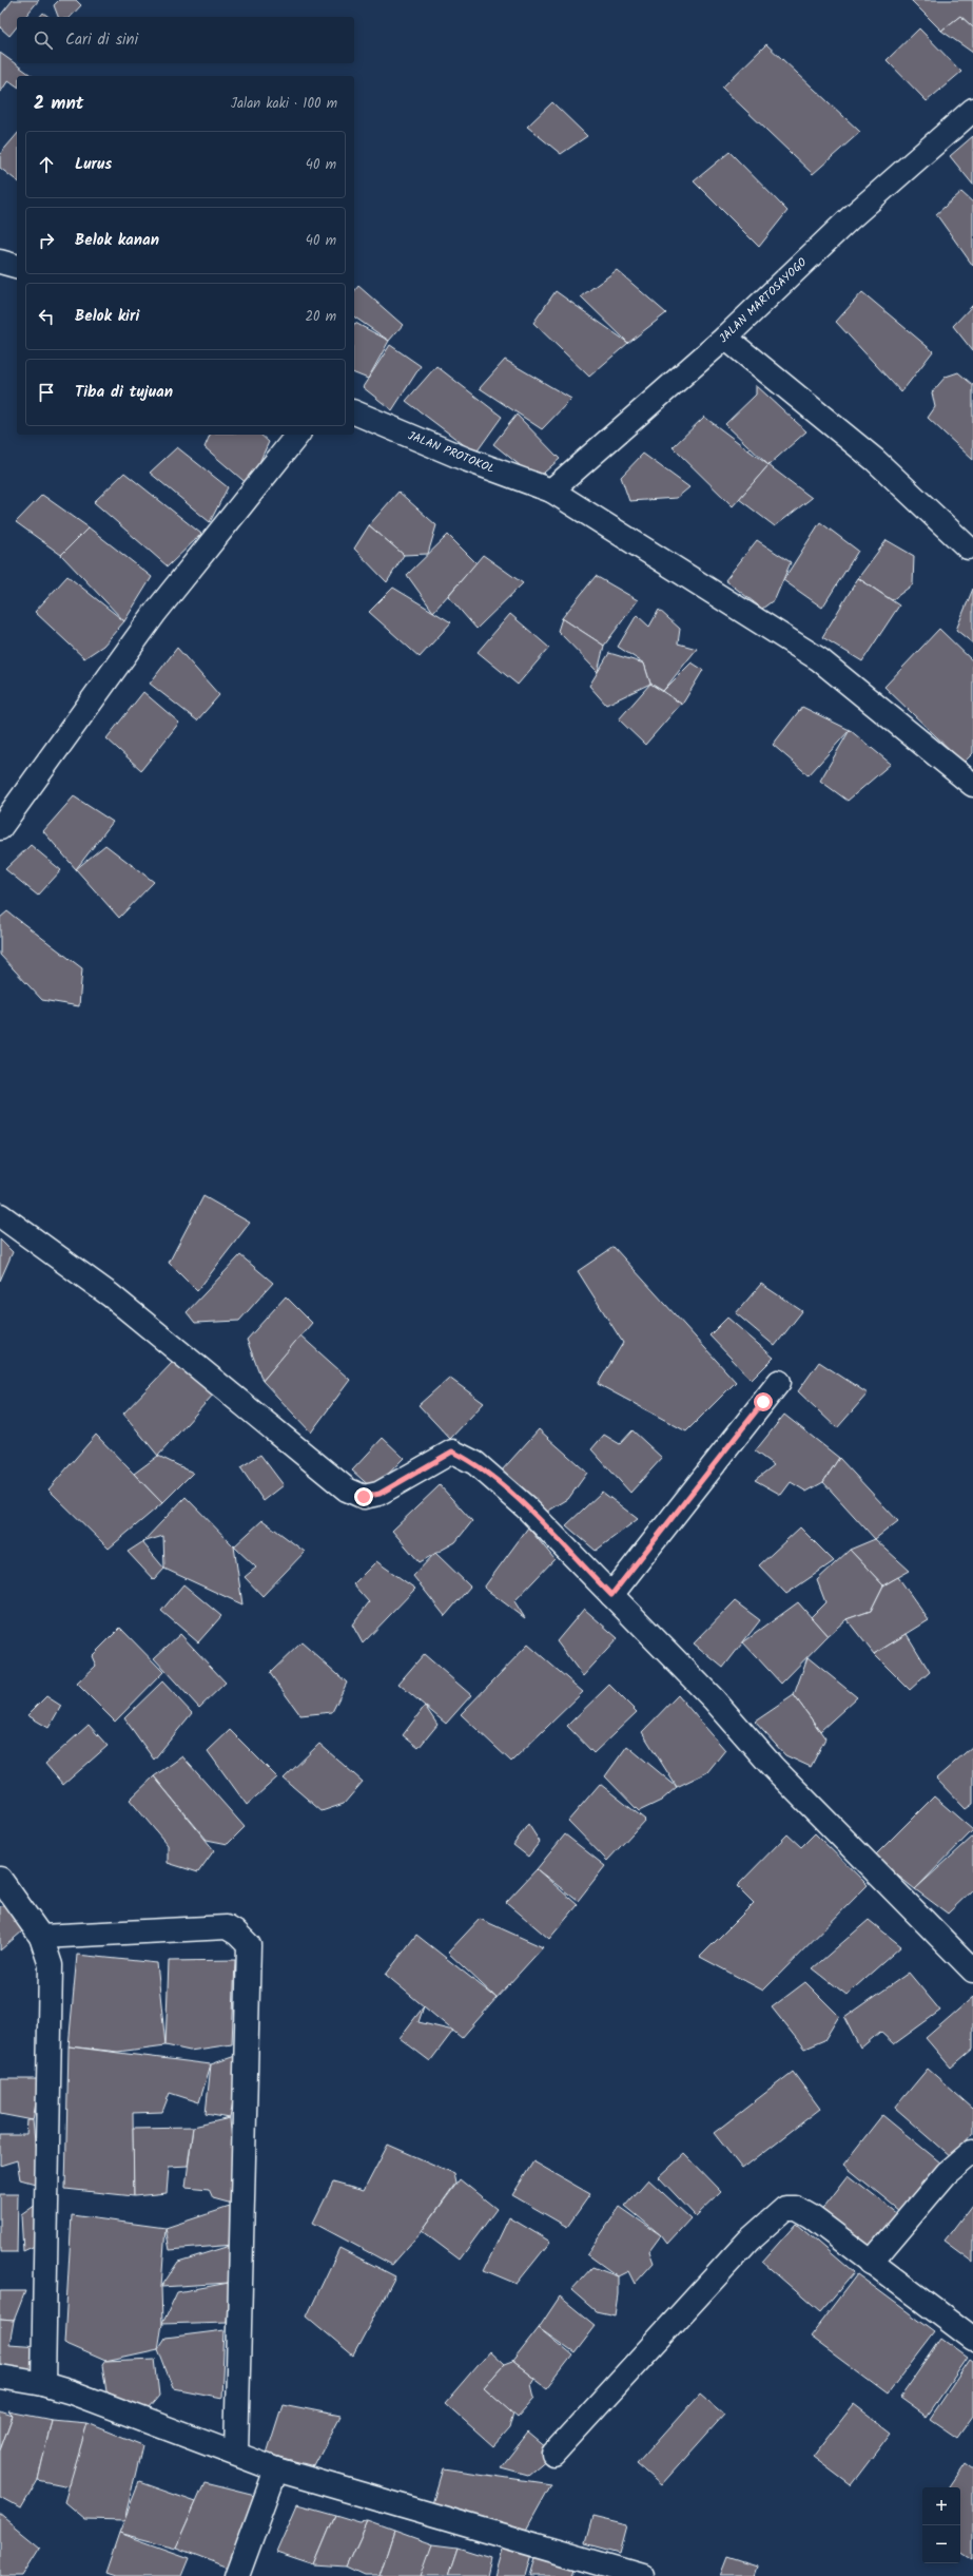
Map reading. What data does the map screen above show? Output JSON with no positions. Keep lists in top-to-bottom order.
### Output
{
  "streets": {
    "street": ["JALAN MARTOSAYOGO", "JALAN PROTOKOL"]
  },
  "crossings": [
    ["JALAN MARTOSAYOGO", "JALAN PROTOKOL"]
  ],
  "page": {
    "search": "Cari di sini",
    "heading": ["2 mnt", "Jalan kaki · 100 m"],
    "list": [
      ["Lurus", "40 m"],
      ["Belok kanan", "40 m"],
      ["Belok kiri", "20 m"],
      "Tiba di tujuan"
    ],
    "map_buttons": ["+", "−"]
  }
}
